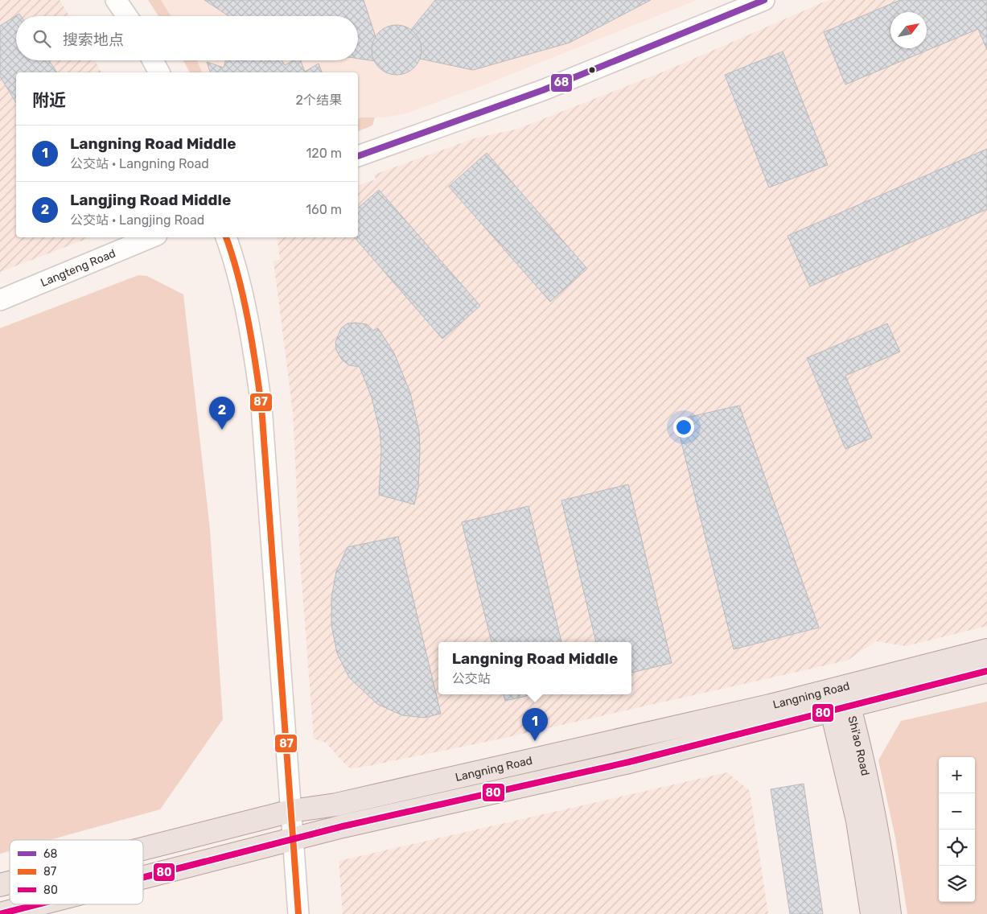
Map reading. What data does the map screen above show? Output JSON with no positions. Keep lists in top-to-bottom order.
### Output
{
  "streets": {
    "main road": ["Langning Road", "Shi'ao Road"],
    "street": ["Langteng Road"]
  },
  "crossings": [
    ["Langning Road", "Shi'ao Road"]
  ],
  "lines": ["transit line 68", "transit line 87", "transit line 80"],
  "legend": ["68", "87", "80"],
  "north": "top right",
  "page": {
    "search": "搜索地点",
    "heading": ["附近", "2个结果"],
    "list": [
      {
        "mark": "1",
        "name": "Langning Road Middle",
        "note": "公交站 · Langning Road",
        "value": "120 m"
      },
      {
        "mark": "2",
        "name": "Langjing Road Middle",
        "note": "公交站 · Langjing Road",
        "value": "160 m"
      }
    ],
    "pins": ["2", "1"],
    "popup": ["Langning Road Middle", "公交站"],
    "map_buttons": ["+", "−"]
  }
}
